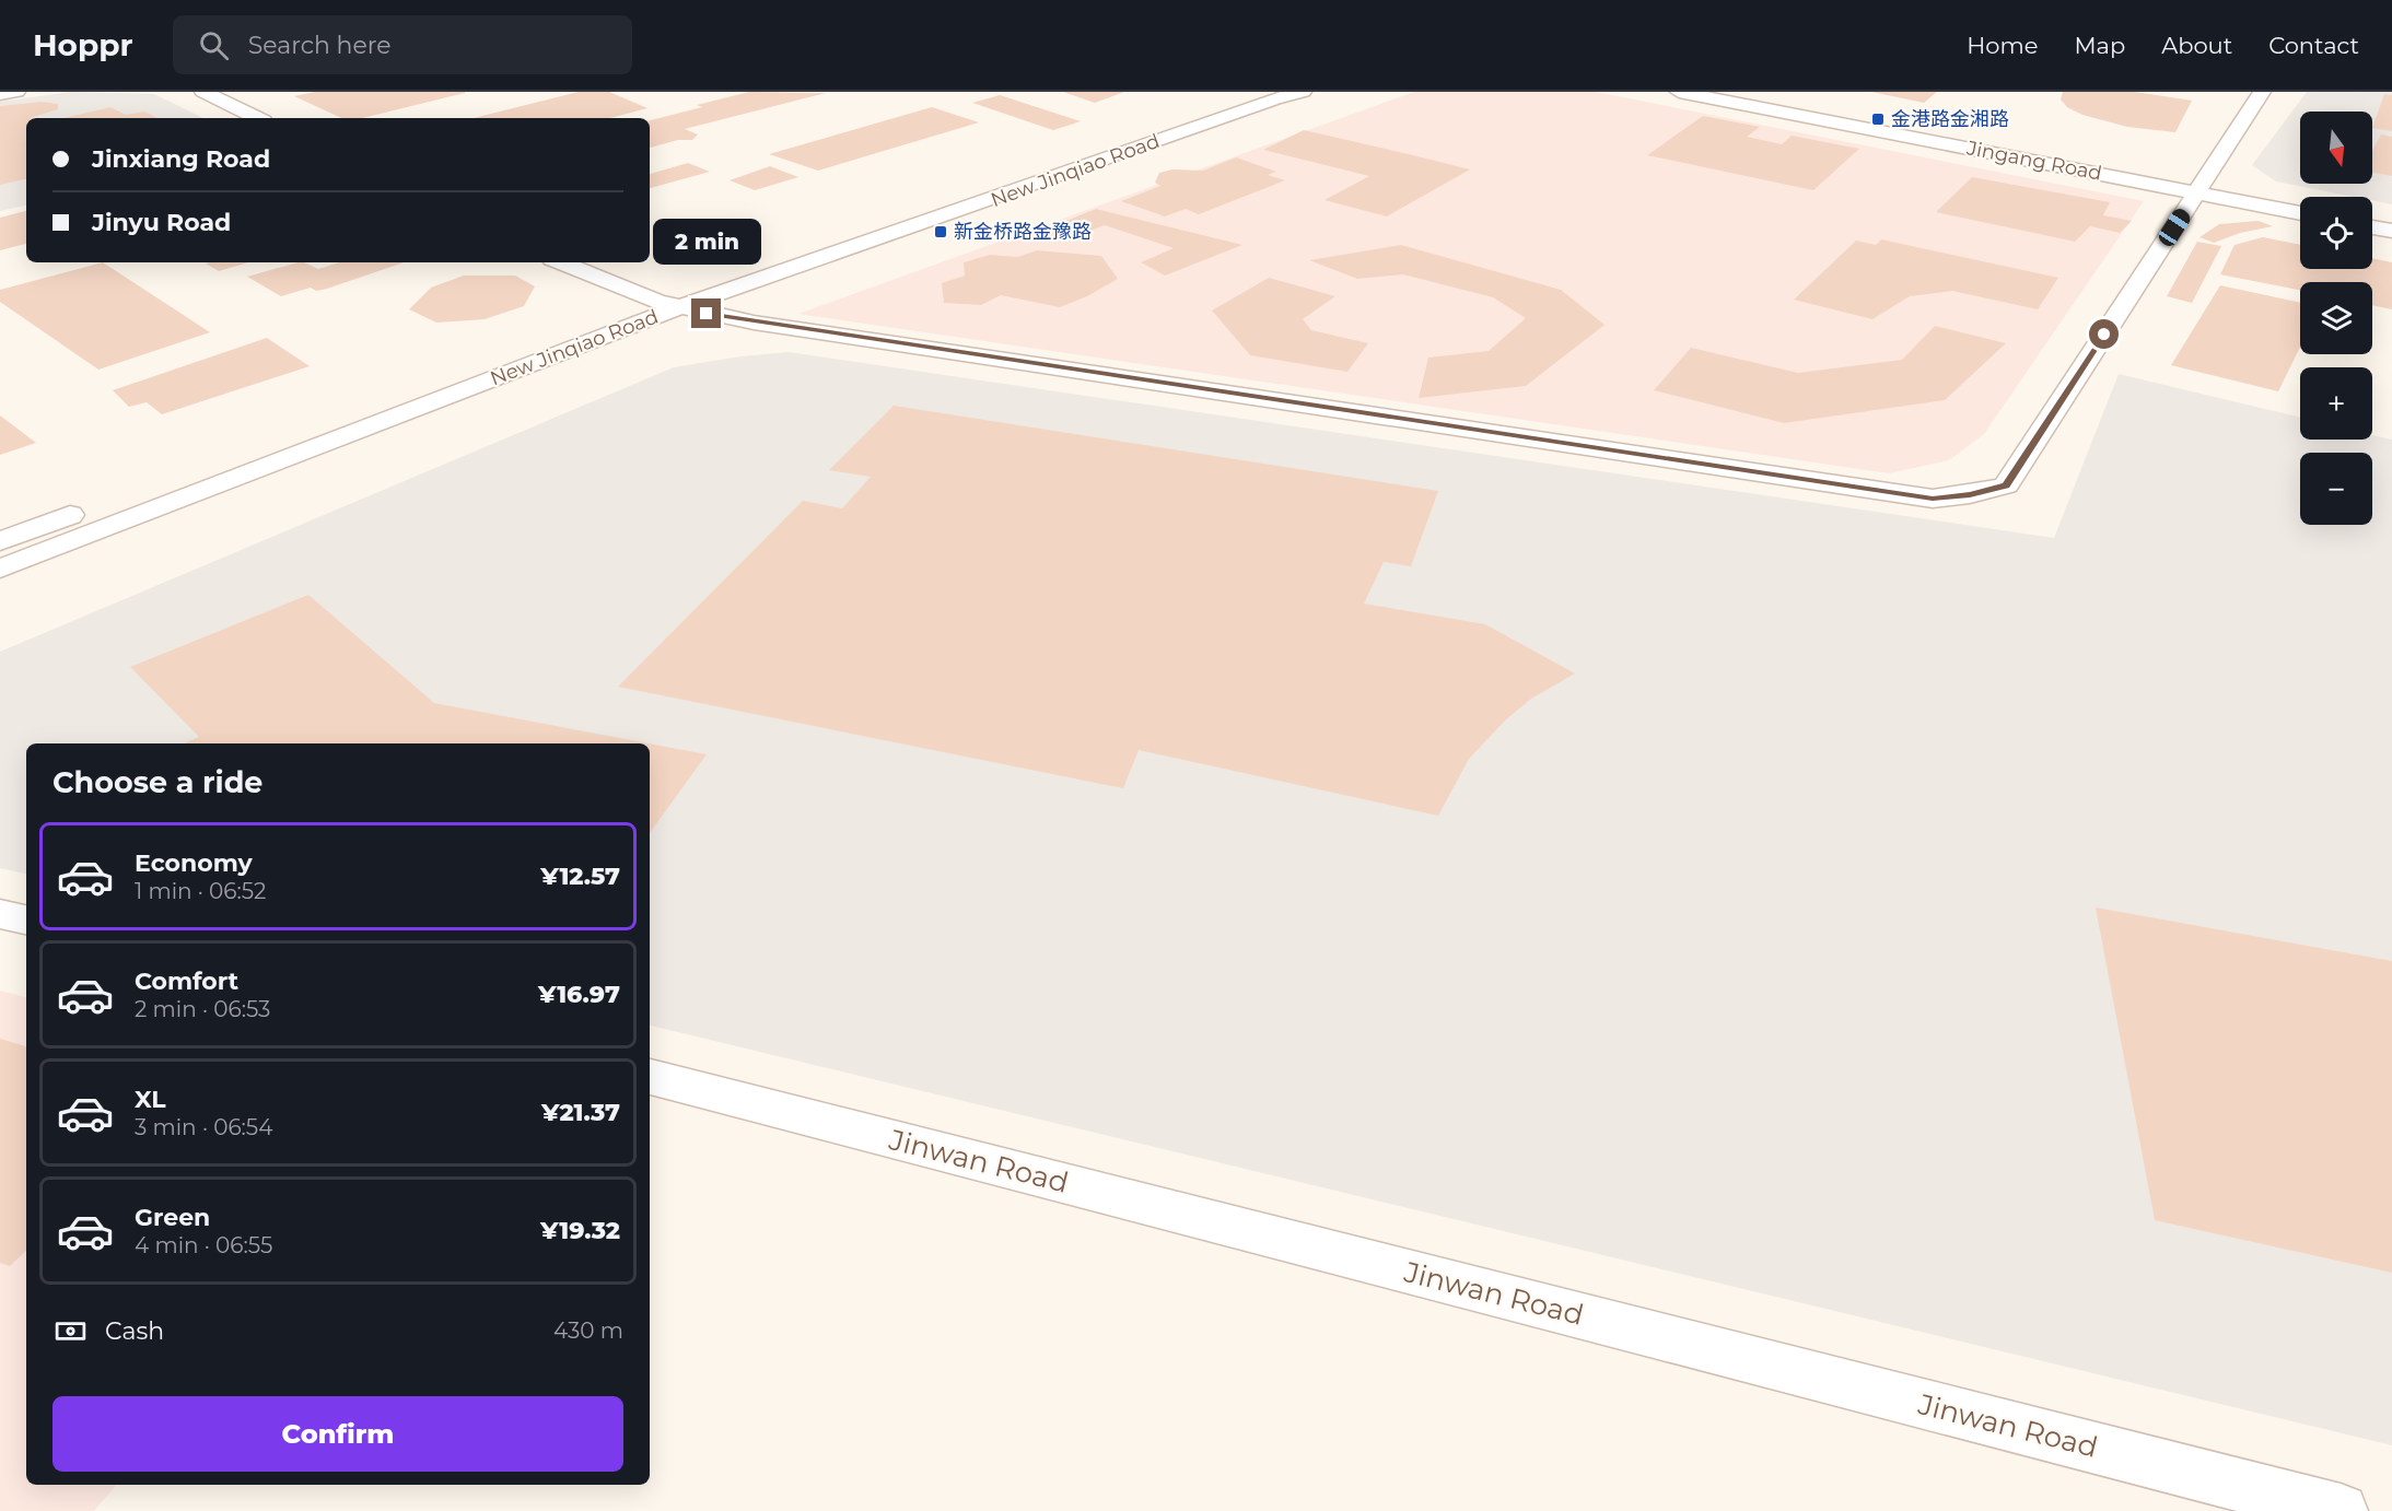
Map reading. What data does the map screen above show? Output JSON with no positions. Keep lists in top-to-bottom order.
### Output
{
  "streets": {
    "street": ["Jingang Road", "New Jinqiao Road", "Jinwan Road"]
  },
  "places": {
    "transit": ["金港路金湘路", "新金桥路金豫路"]
  },
  "north": "bottom",
  "page": {
    "header": "Hoppr",
    "search": "Search here",
    "nav": [
      "Home",
      "Map",
      "About",
      "Contact"
    ],
    "map_buttons": ["+", "−"],
    "banner": ["Jinxiang Road", "Jinyu Road"],
    "bubble": "2 min",
    "heading": "Choose a ride",
    "list": [
      {
        "name": "Economy",
        "note": "1 min · 06:52",
        "value": "¥12.57"
      },
      {
        "name": "Comfort",
        "note": "2 min · 06:53",
        "value": "¥16.97"
      },
      {
        "name": "XL",
        "note": "3 min · 06:54",
        "value": "¥21.37"
      },
      {
        "name": "Green",
        "note": "4 min · 06:55",
        "value": "¥19.32"
      }
    ],
    "pay": ["Cash", "430 m"],
    "buttons": "Confirm"
  }
}
